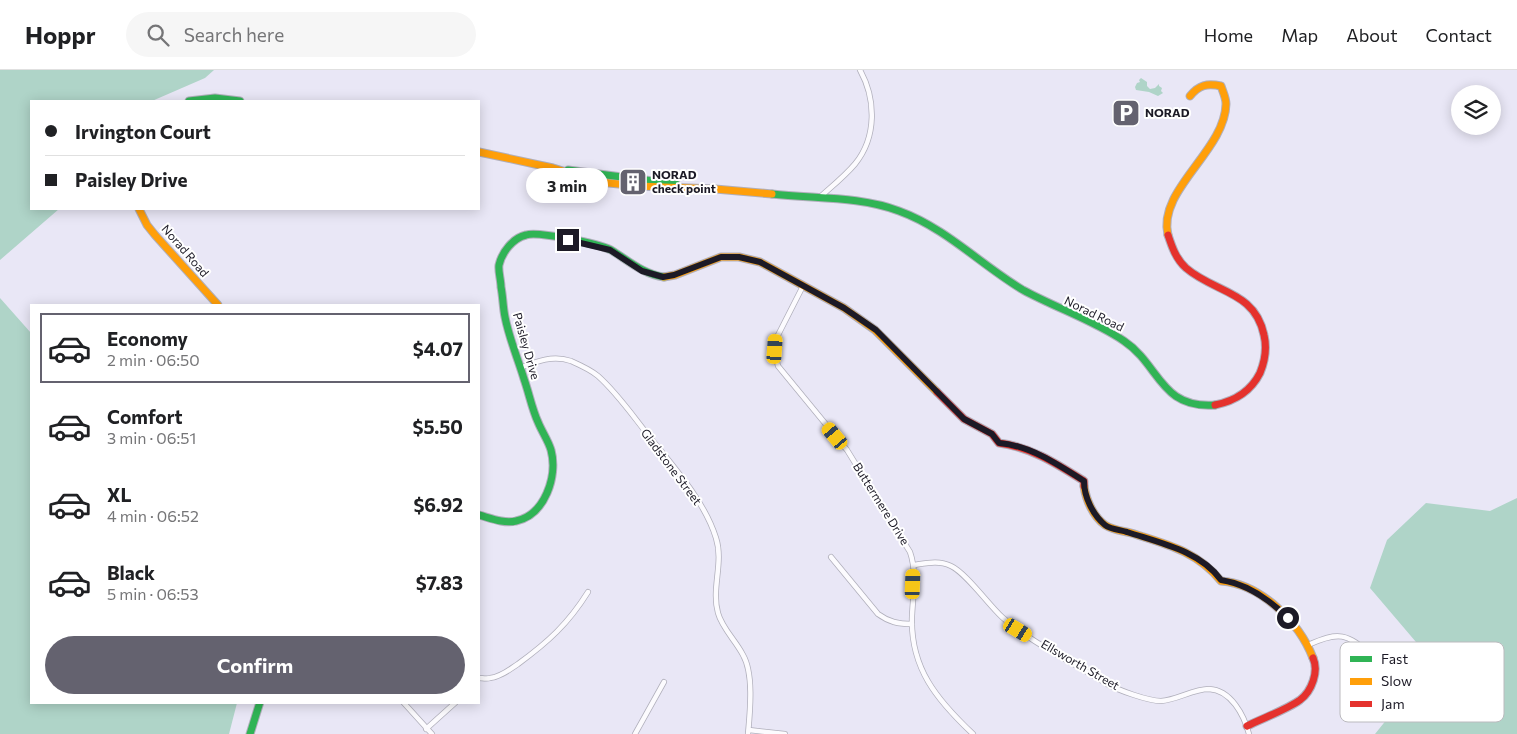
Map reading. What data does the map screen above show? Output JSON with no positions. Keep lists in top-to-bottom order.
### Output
{
  "streets": {
    "street": [
      "Norad Road",
      "Paisley Drive",
      "Gladstone Street",
      "Buttermere Drive",
      "Ellsworth Street"
    ]
  },
  "crossings": [
    ["Paisley Drive", "Gladstone Street"],
    ["Paisley Drive", "Buttermere Drive"],
    ["Buttermere Drive", "Ellsworth Street"]
  ],
  "places": {
    "parking": ["NORAD"],
    "building": ["NORAD check point"]
  },
  "legend": ["Fast", "Slow", "Jam"],
  "page": {
    "header": "Hoppr",
    "search": "Search here",
    "nav": [
      "Home",
      "Map",
      "About",
      "Contact"
    ],
    "banner": ["Irvington Court", "Paisley Drive"],
    "bubble": "3 min",
    "list": [
      {
        "name": "Economy",
        "note": "2 min · 06:50",
        "value": "$4.07"
      },
      {
        "name": "Comfort",
        "note": "3 min · 06:51",
        "value": "$5.50"
      },
      {
        "name": "XL",
        "note": "4 min · 06:52",
        "value": "$6.92"
      },
      {
        "name": "Black",
        "note": "5 min · 06:53",
        "value": "$7.83"
      }
    ],
    "buttons": "Confirm"
  }
}
